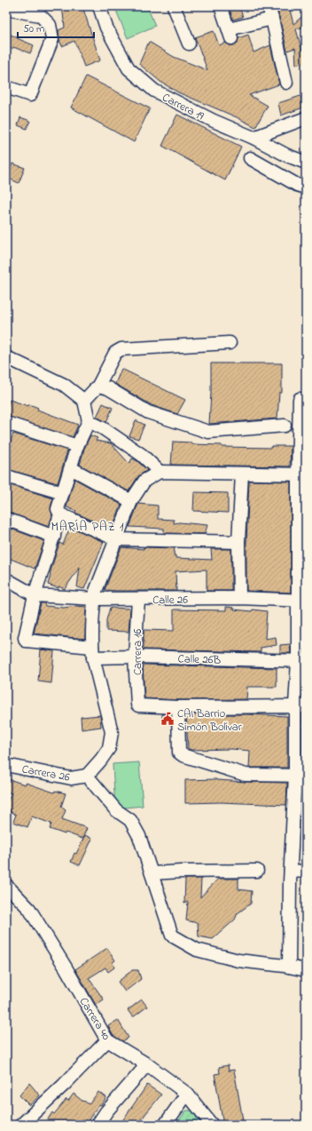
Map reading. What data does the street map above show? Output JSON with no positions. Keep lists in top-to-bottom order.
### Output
{
  "streets": {
    "street": [
      "Carrera 19",
      "Calle 26",
      "Carrera 16",
      "Calle 26B",
      "Carrera 26",
      "Carrera 40"
    ]
  },
  "crossings": [
    ["Calle 26", "Carrera 16"],
    ["Calle 26", "Calle 26B"],
    ["Carrera 16", "Calle 26B"]
  ],
  "districts": ["MARÍA PAZ 1"],
  "places": {
    "public building": ["CAI Barrio Simón Bolívar"]
  },
  "scale_bar": "50 m"
}
